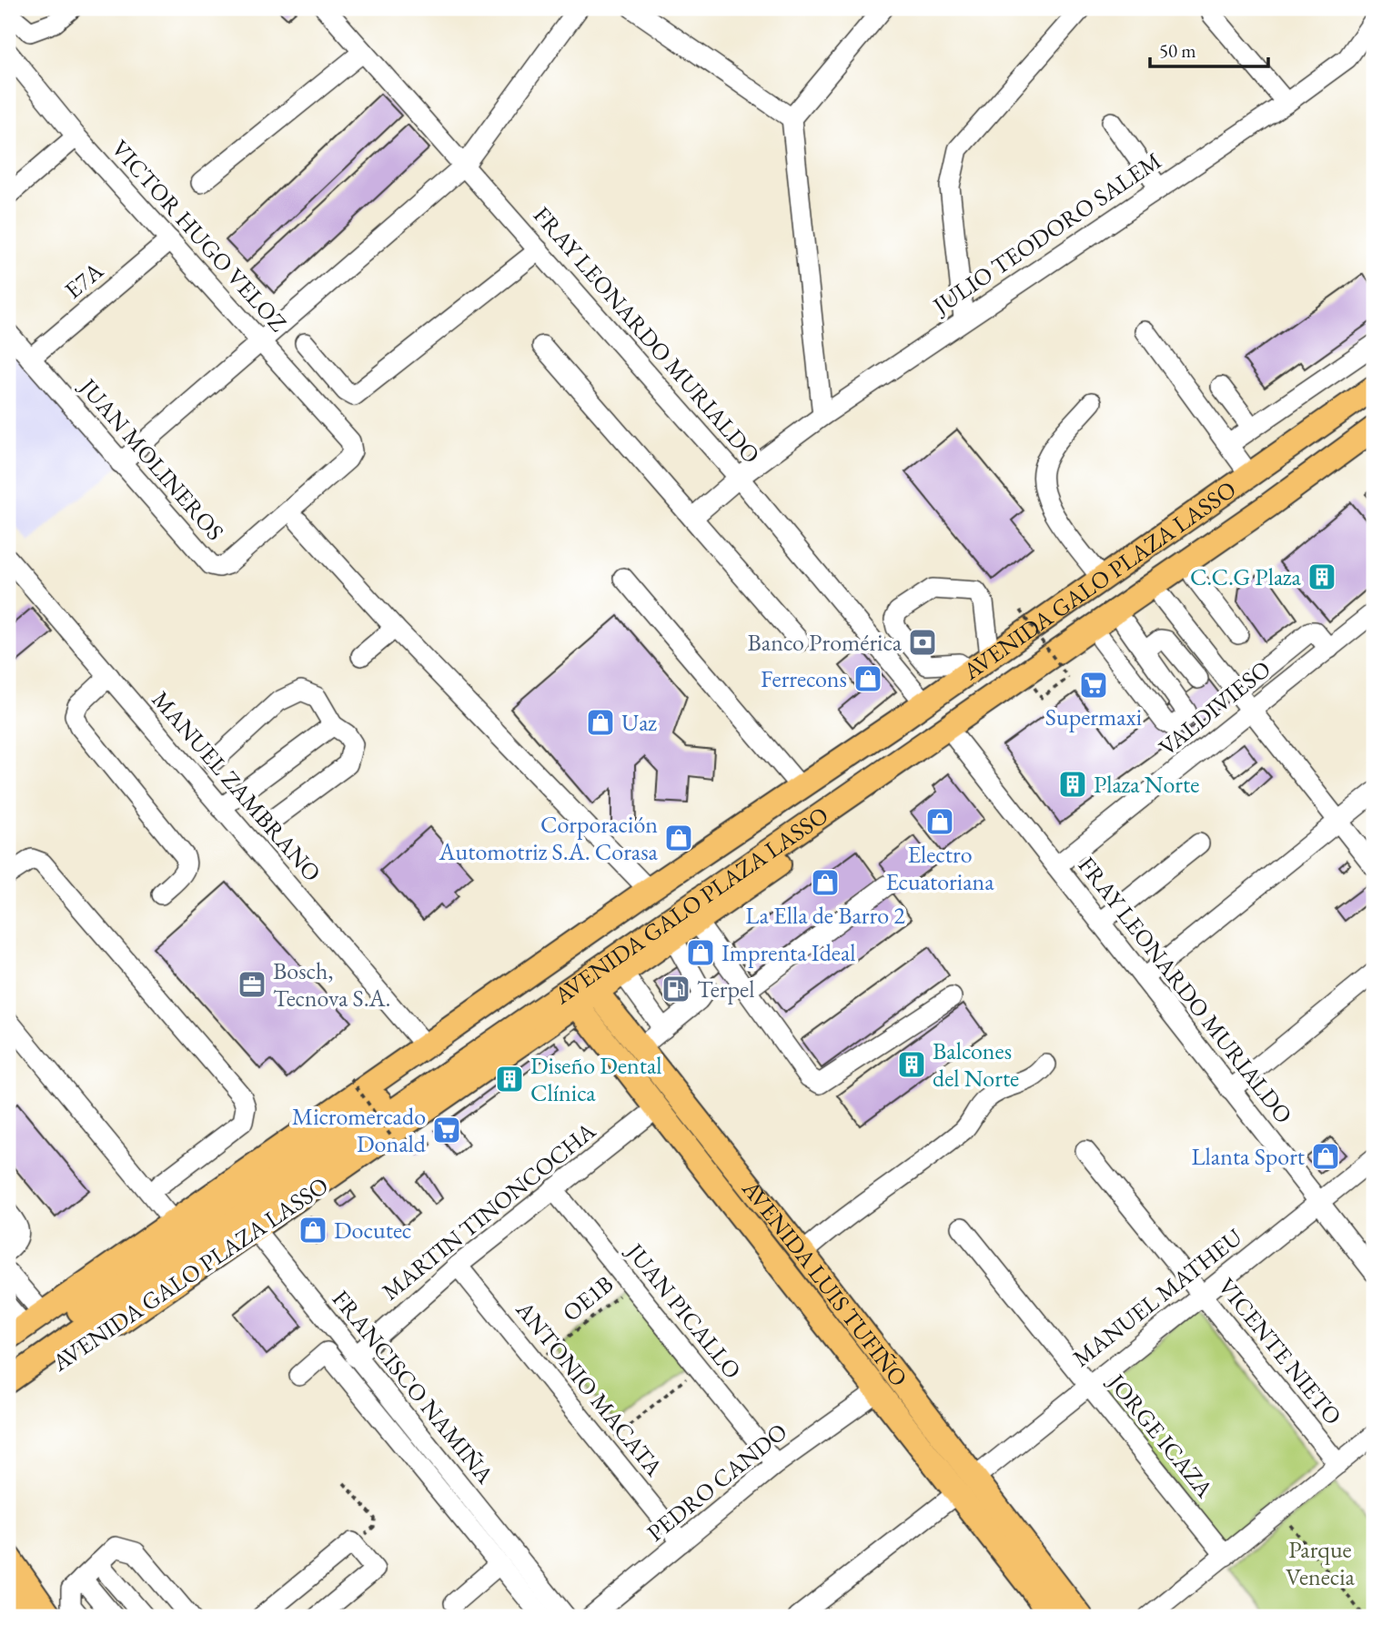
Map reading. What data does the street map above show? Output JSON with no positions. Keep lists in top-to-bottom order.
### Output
{
  "streets": {
    "main road": ["AVENIDA GALO PLAZA LASSO", "AVENIDA LUIS TUFIÑO"],
    "street": [
      "JULIO TEODORO SALEM",
      "VICTOR HUGO VELOZ",
      "E7A",
      "FRAY LEONARDO MURIALDO",
      "JUAN MOLINEROS",
      "VALDIVIESO",
      "MANUEL ZAMBRANO",
      "MARTIN TINONCOCHA",
      "MANUEL MATHEU",
      "JUAN PICALLO",
      "VICENTE NIETO",
      "FRANCISCO NAMIÑA",
      "ANTONIO MACATA",
      "JORGE ICAZA",
      "PEDRO CANDO"
    ],
    "path": ["OE1B"]
  },
  "crossings": [
    ["JULIO TEODORO SALEM", "FRAY LEONARDO MURIALDO"],
    ["VICTOR HUGO VELOZ", "E7A"],
    ["VICTOR HUGO VELOZ", "JUAN MOLINEROS"],
    ["E7A", "JUAN MOLINEROS"],
    ["FRAY LEONARDO MURIALDO", "AVENIDA GALO PLAZA LASSO"],
    ["FRAY LEONARDO MURIALDO", "VALDIVIESO"],
    ["FRAY LEONARDO MURIALDO", "MANUEL MATHEU"],
    ["AVENIDA GALO PLAZA LASSO", "MANUEL ZAMBRANO"],
    ["AVENIDA GALO PLAZA LASSO", "AVENIDA LUIS TUFIÑO"],
    ["AVENIDA GALO PLAZA LASSO", "FRANCISCO NAMIÑA"],
    ["MARTIN TINONCOCHA", "AVENIDA LUIS TUFIÑO"],
    ["MARTIN TINONCOCHA", "JUAN PICALLO"],
    ["MARTIN TINONCOCHA", "FRANCISCO NAMIÑA"],
    ["MARTIN TINONCOCHA", "ANTONIO MACATA"],
    ["AVENIDA LUIS TUFIÑO", "MANUEL MATHEU"],
    ["AVENIDA LUIS TUFIÑO", "PEDRO CANDO"],
    ["MANUEL MATHEU", "VICENTE NIETO"],
    ["MANUEL MATHEU", "JORGE ICAZA"],
    ["OE1B", "JUAN PICALLO"],
    ["OE1B", "ANTONIO MACATA"],
    ["JUAN PICALLO", "PEDRO CANDO"],
    ["ANTONIO MACATA", "PEDRO CANDO"]
  ],
  "parks": ["Parque Venecia"],
  "places": {
    "building": [
      "C.C.G Plaza",
      "Plaza Norte",
      "Balcones del Norte",
      "Diseño Dental Clínica"
    ],
    "bank": ["Banco Promérica"],
    "shop": [
      "Ferrecons",
      "Uaz",
      "Electro Ecuatoriana",
      "Corporación Automotriz S.A. Corasa",
      "La Ella de Barro 2",
      "Imprenta Ideal",
      "Llanta Sport",
      "Docutec"
    ],
    "supermarket": ["Supermaxi", "Micromercado Donald"],
    "office": ["Bosch, Tecnova S.A."],
    "fuel station": ["Terpel"]
  },
  "scale_bar": "50 m"
}
